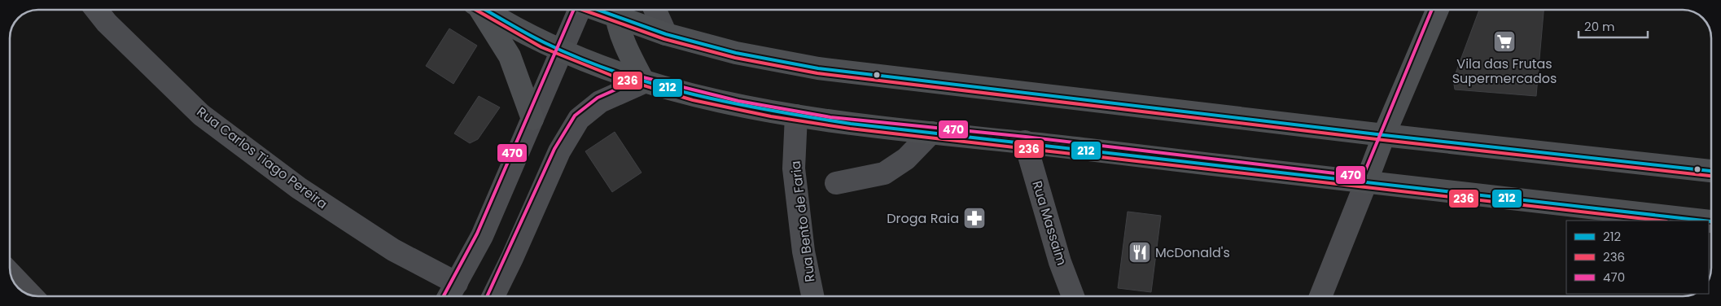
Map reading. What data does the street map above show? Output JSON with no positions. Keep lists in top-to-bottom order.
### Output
{
  "streets": {
    "street": ["Rua Carlos Tiago Pereira", "Rua Bento de Faria", "Rua Massaim"]
  },
  "places": {
    "supermarket": ["Vila das Frutas Supermercados"],
    "pharmacy": ["Droga Raia"],
    "restaurant": ["McDonald's"]
  },
  "lines": ["transit line 236", "transit line 212", "transit line 470"],
  "legend": ["212", "236", "470"],
  "scale_bar": "20 m"
}
